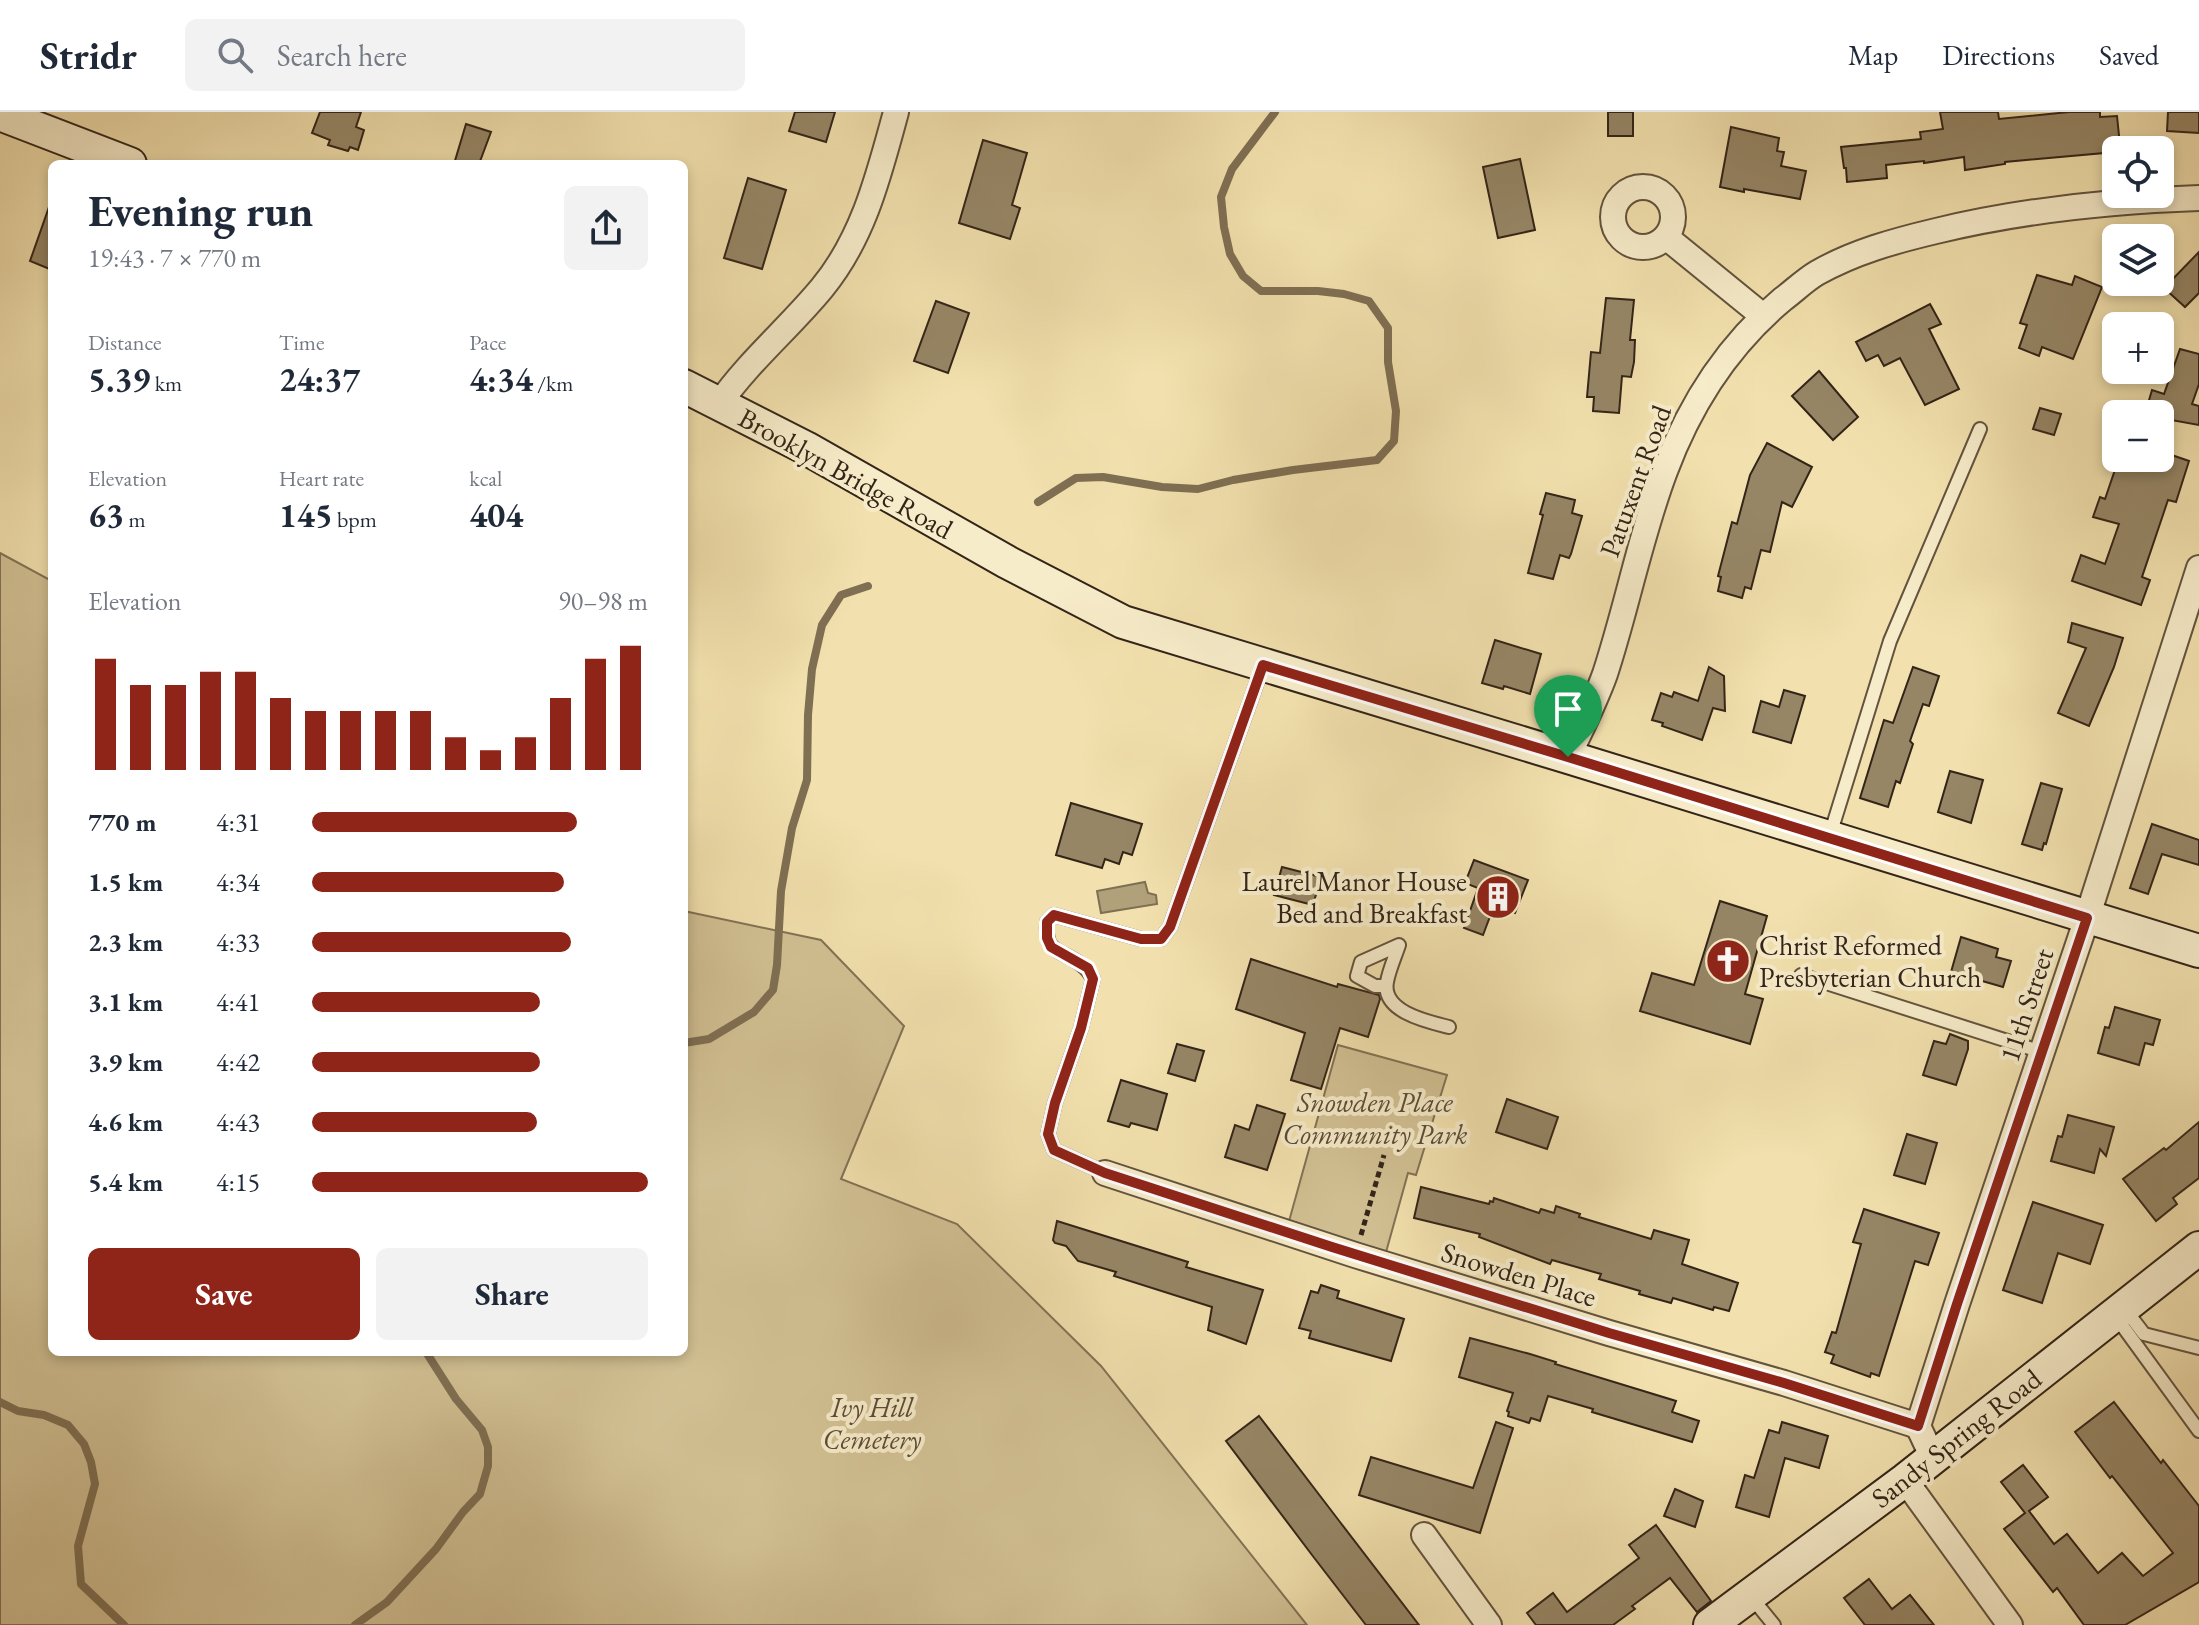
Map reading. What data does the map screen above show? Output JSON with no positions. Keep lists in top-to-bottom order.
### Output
{
  "streets": {
    "street": [
      "Brooklyn Bridge Road",
      "Patuxent Road",
      "11th Street",
      "Snowden Place",
      "Sandy Spring Road"
    ]
  },
  "crossings": [
    ["Brooklyn Bridge Road", "Patuxent Road"],
    ["Brooklyn Bridge Road", "11th Street"],
    ["11th Street", "Snowden Place"]
  ],
  "parks": ["Snowden Place Community Park", "Ivy Hill Cemetery"],
  "places": {
    "building": ["Laurel Manor House Bed and Breakfast"],
    "church": ["Christ Reformed Presbyterian Church"]
  },
  "page": {
    "header": "Stridr",
    "search": "Search here",
    "nav": ["Map", "Directions", "Saved"],
    "map_buttons": ["+", "−"],
    "heading": ["Evening run", "19:43 · 7 × 770 m"],
    "stats": [
      ["Distance", "5.39 km"],
      ["Time", "24:37"],
      ["Pace", "4:34 /km"],
      ["Elevation", "63 m"],
      ["Heart rate", "145 bpm"],
      ["kcal", "404"]
    ],
    "chart": ["Elevation", "90–98 m"],
    "list": [
      {
        "name": "770 m",
        "note": "4:31"
      },
      {
        "name": "1.5 km",
        "note": "4:34"
      },
      {
        "name": "2.3 km",
        "note": "4:33"
      },
      {
        "name": "3.1 km",
        "note": "4:41"
      },
      {
        "name": "3.9 km",
        "note": "4:42"
      },
      {
        "name": "4.6 km",
        "note": "4:43"
      },
      {
        "name": "5.4 km",
        "note": "4:15"
      }
    ],
    "buttons": ["Save", "Share"]
  }
}
